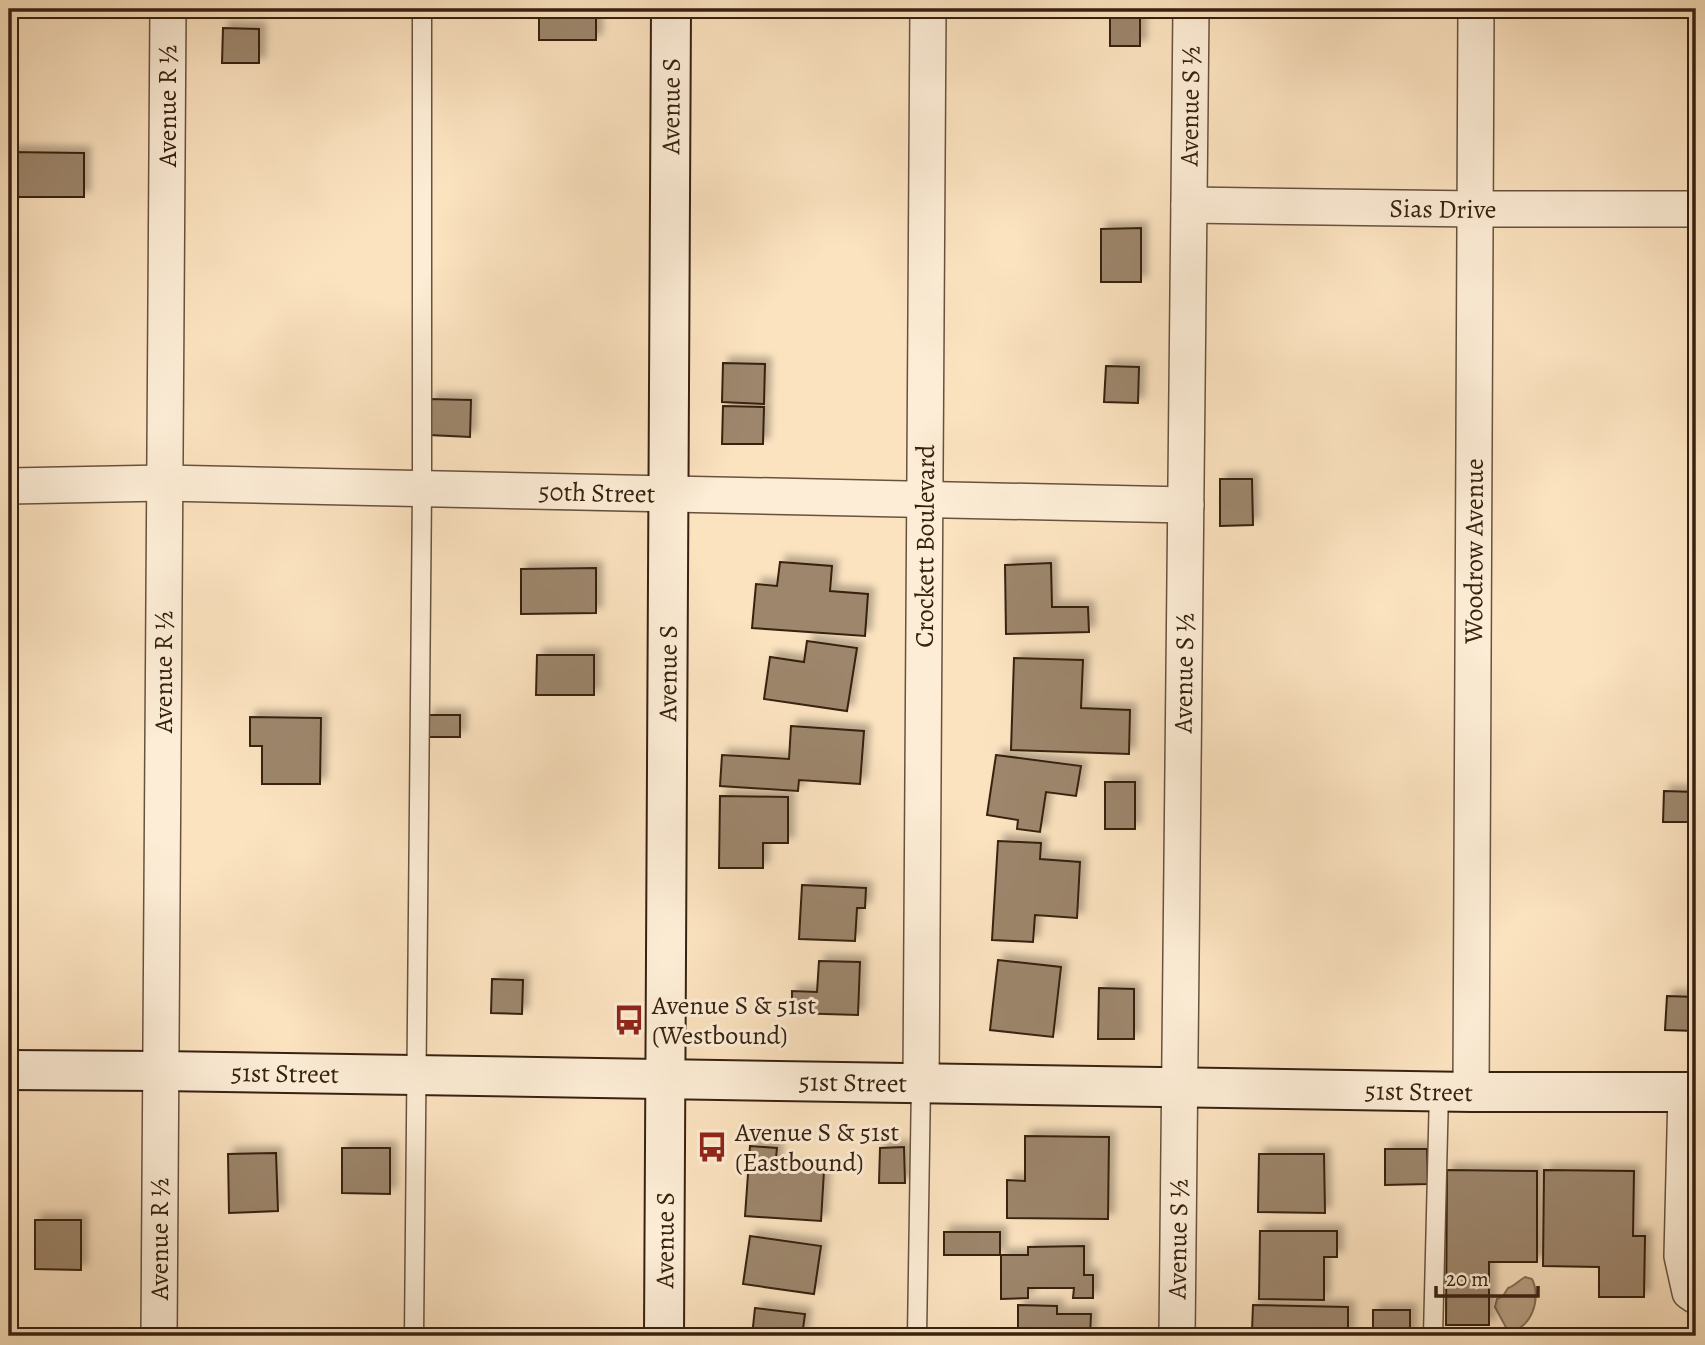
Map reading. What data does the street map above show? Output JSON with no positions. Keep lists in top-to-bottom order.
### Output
{
  "streets": {
    "street": [
      "Avenue R ½",
      "Avenue S",
      "Avenue S ½",
      "Sias Drive",
      "50th Street",
      "Crockett Boulevard",
      "Woodrow Avenue",
      "51st Street"
    ]
  },
  "crossings": [
    ["Avenue R ½", "50th Street"],
    ["Avenue R ½", "51st Street"],
    ["Avenue S", "50th Street"],
    ["Avenue S", "51st Street"],
    ["Avenue S ½", "Sias Drive"],
    ["Avenue S ½", "50th Street"],
    ["Avenue S ½", "51st Street"],
    ["Sias Drive", "Woodrow Avenue"],
    ["50th Street", "Crockett Boulevard"],
    ["Crockett Boulevard", "51st Street"],
    ["Woodrow Avenue", "51st Street"]
  ],
  "places": {
    "bus stop": ["Avenue S & 51st (Westbound)", "Avenue S & 51st (Eastbound)"]
  },
  "scale_bar": "20 m"
}
